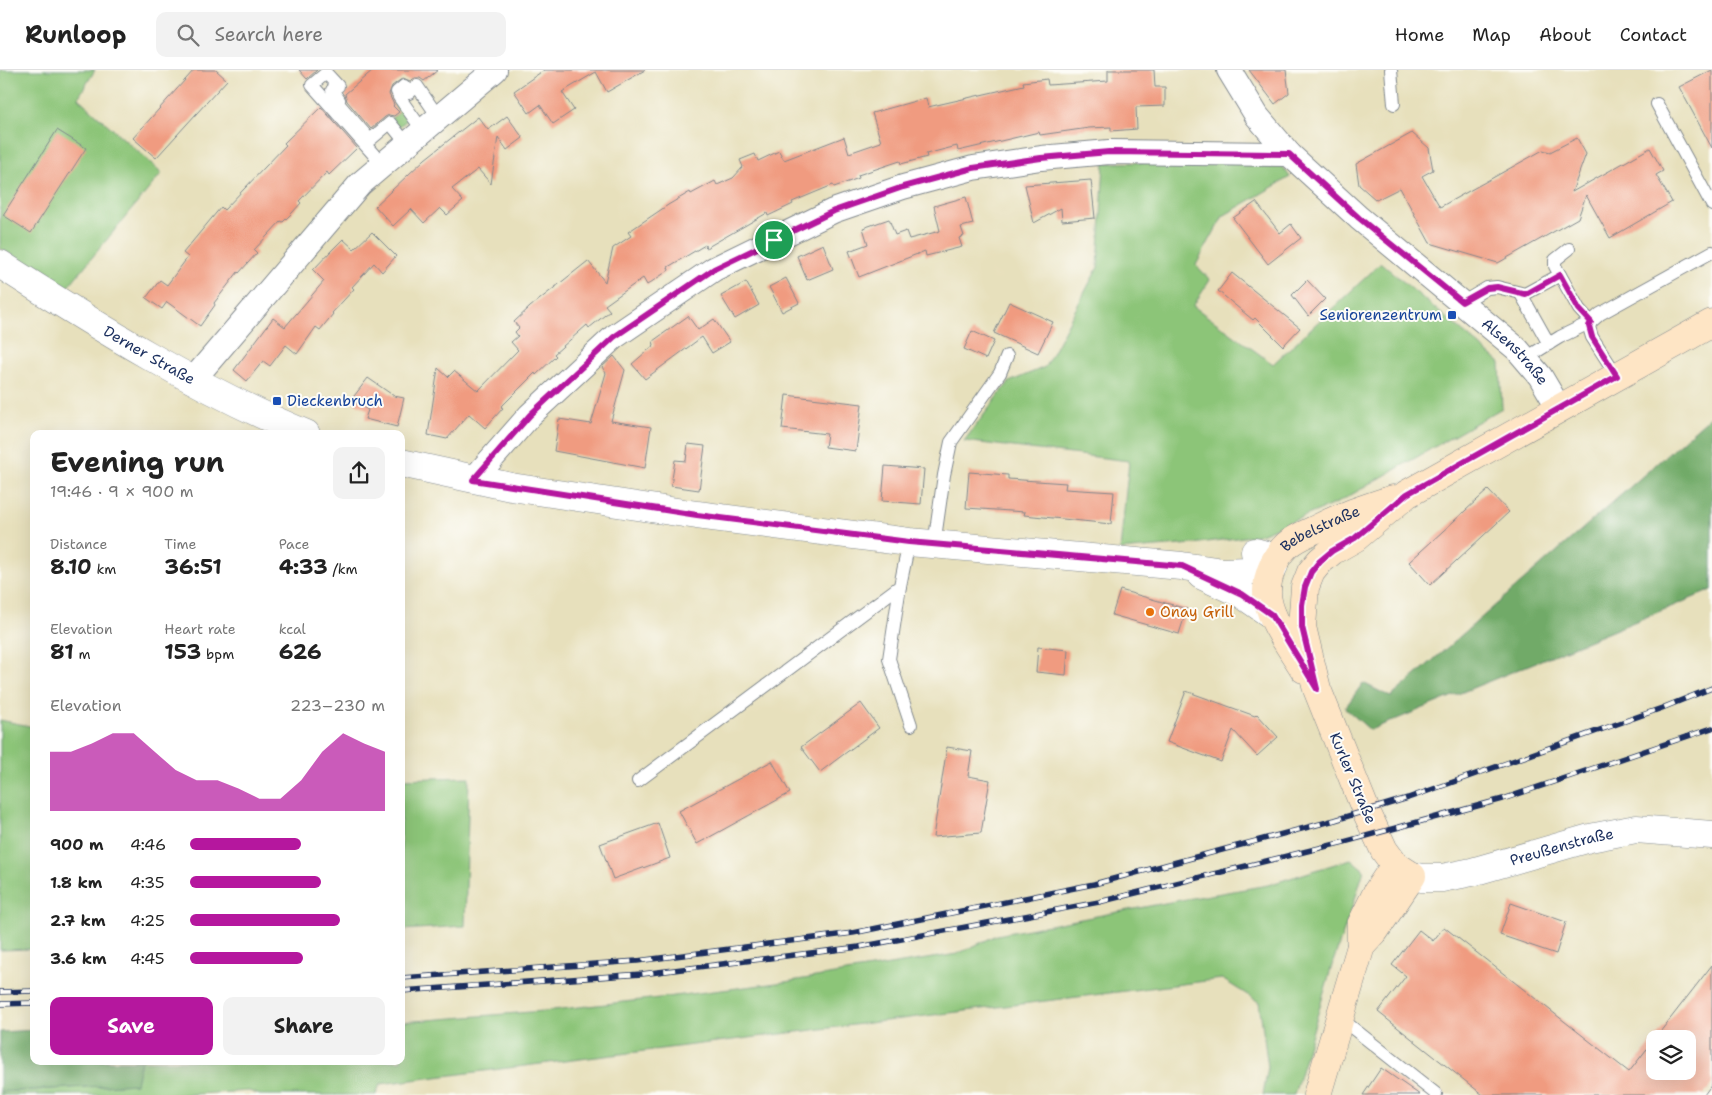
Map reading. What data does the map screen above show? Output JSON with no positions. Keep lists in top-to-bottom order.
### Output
{
  "streets": {
    "main road": ["Bebelstraße", "Kurler Straße"],
    "street": ["Alsenstraße", "Derner Straße", "Preußenstraße"]
  },
  "crossings": [
    ["Alsenstraße", "Bebelstraße"],
    ["Bebelstraße", "Kurler Straße"],
    ["Kurler Straße", "Preußenstraße"]
  ],
  "places": {
    "transit": ["Seniorenzentrum", "Dieckenbruch"],
    "other": ["Onay Grill"]
  },
  "page": {
    "header": "Runloop",
    "search": "Search here",
    "nav": [
      "Home",
      "Map",
      "About",
      "Contact"
    ],
    "heading": ["Evening run", "19:46 · 9 × 900 m"],
    "stats": [
      ["Distance", "8.10 km"],
      ["Time", "36:51"],
      ["Pace", "4:33 /km"],
      ["Elevation", "81 m"],
      ["Heart rate", "153 bpm"],
      ["kcal", "626"]
    ],
    "chart": ["Elevation", "223–230 m"],
    "list": [
      {
        "name": "900 m",
        "note": "4:46"
      },
      {
        "name": "1.8 km",
        "note": "4:35"
      },
      {
        "name": "2.7 km",
        "note": "4:25"
      },
      {
        "name": "3.6 km",
        "note": "4:45"
      }
    ],
    "buttons": ["Save", "Share"]
  }
}
